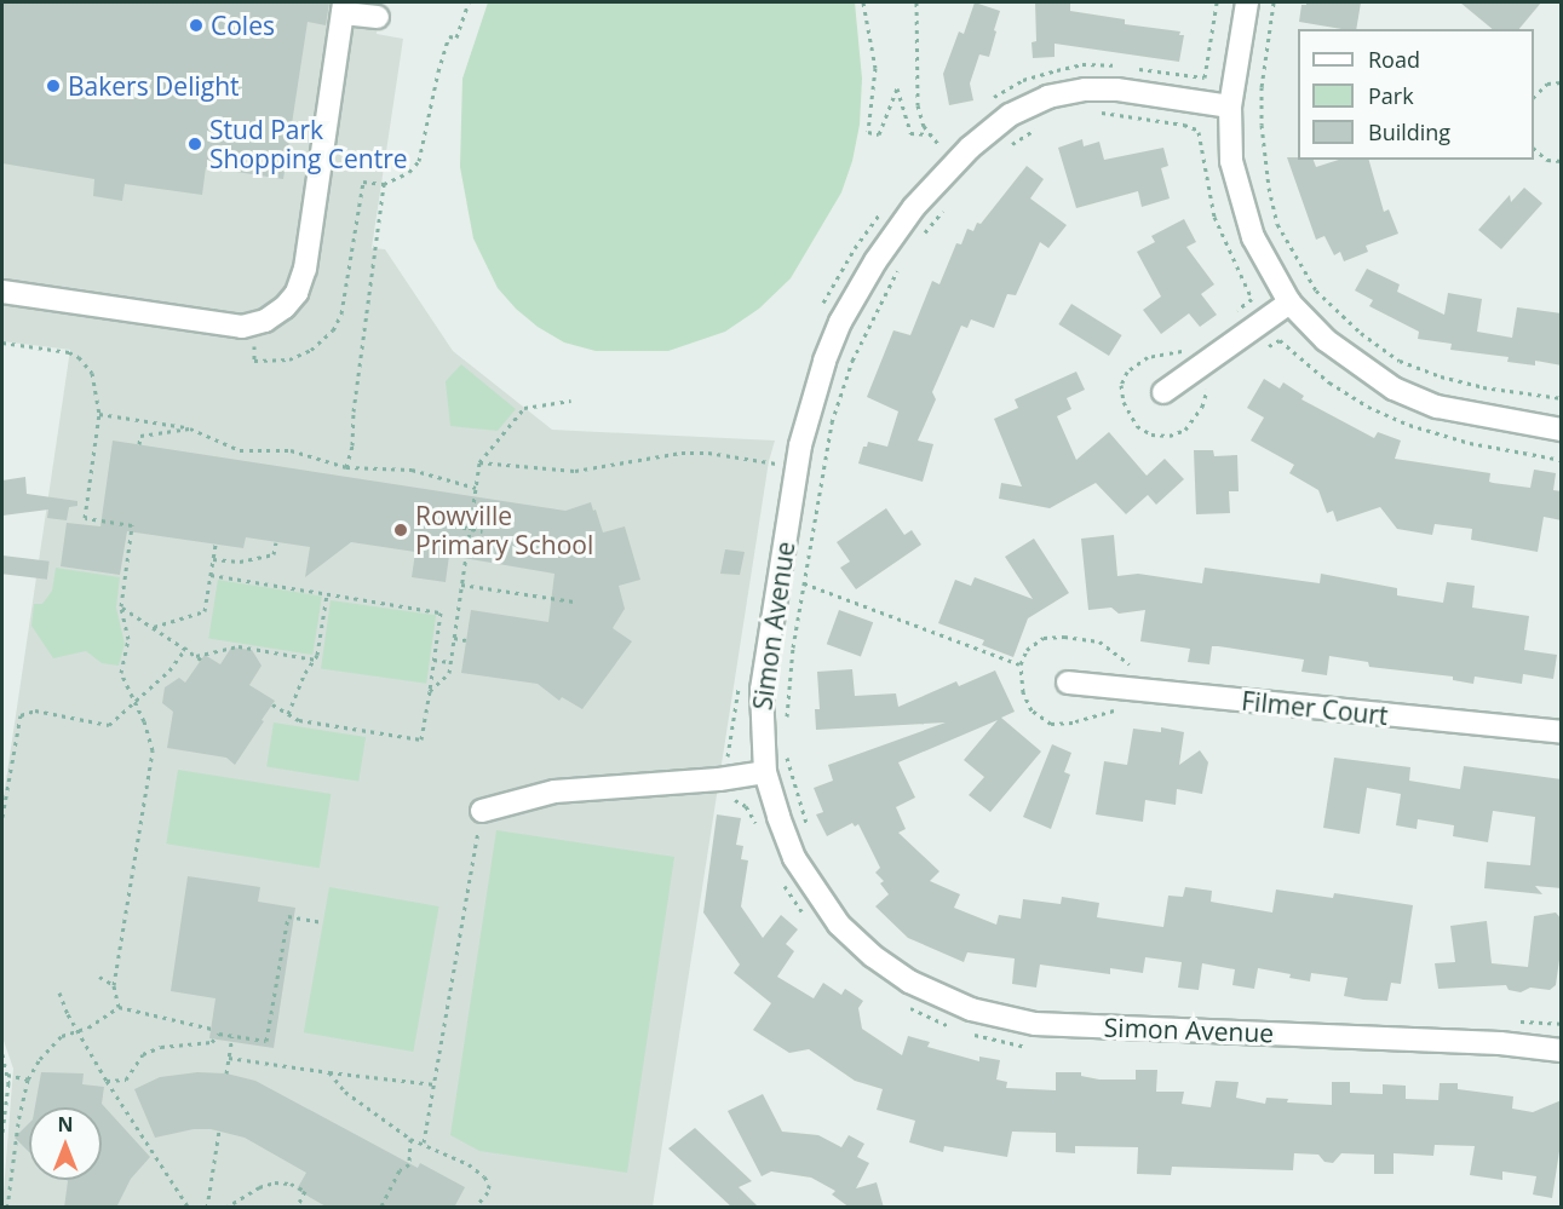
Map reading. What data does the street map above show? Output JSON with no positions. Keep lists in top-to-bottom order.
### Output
{
  "streets": {
    "street": ["Simon Avenue", "Filmer Court"]
  },
  "places": [
    "Coles",
    "Bakers Delight",
    "Stud Park Shopping Centre",
    "Rowville Primary School"
  ],
  "legend": ["Road", "Park", "Building"],
  "north": "top"
}
